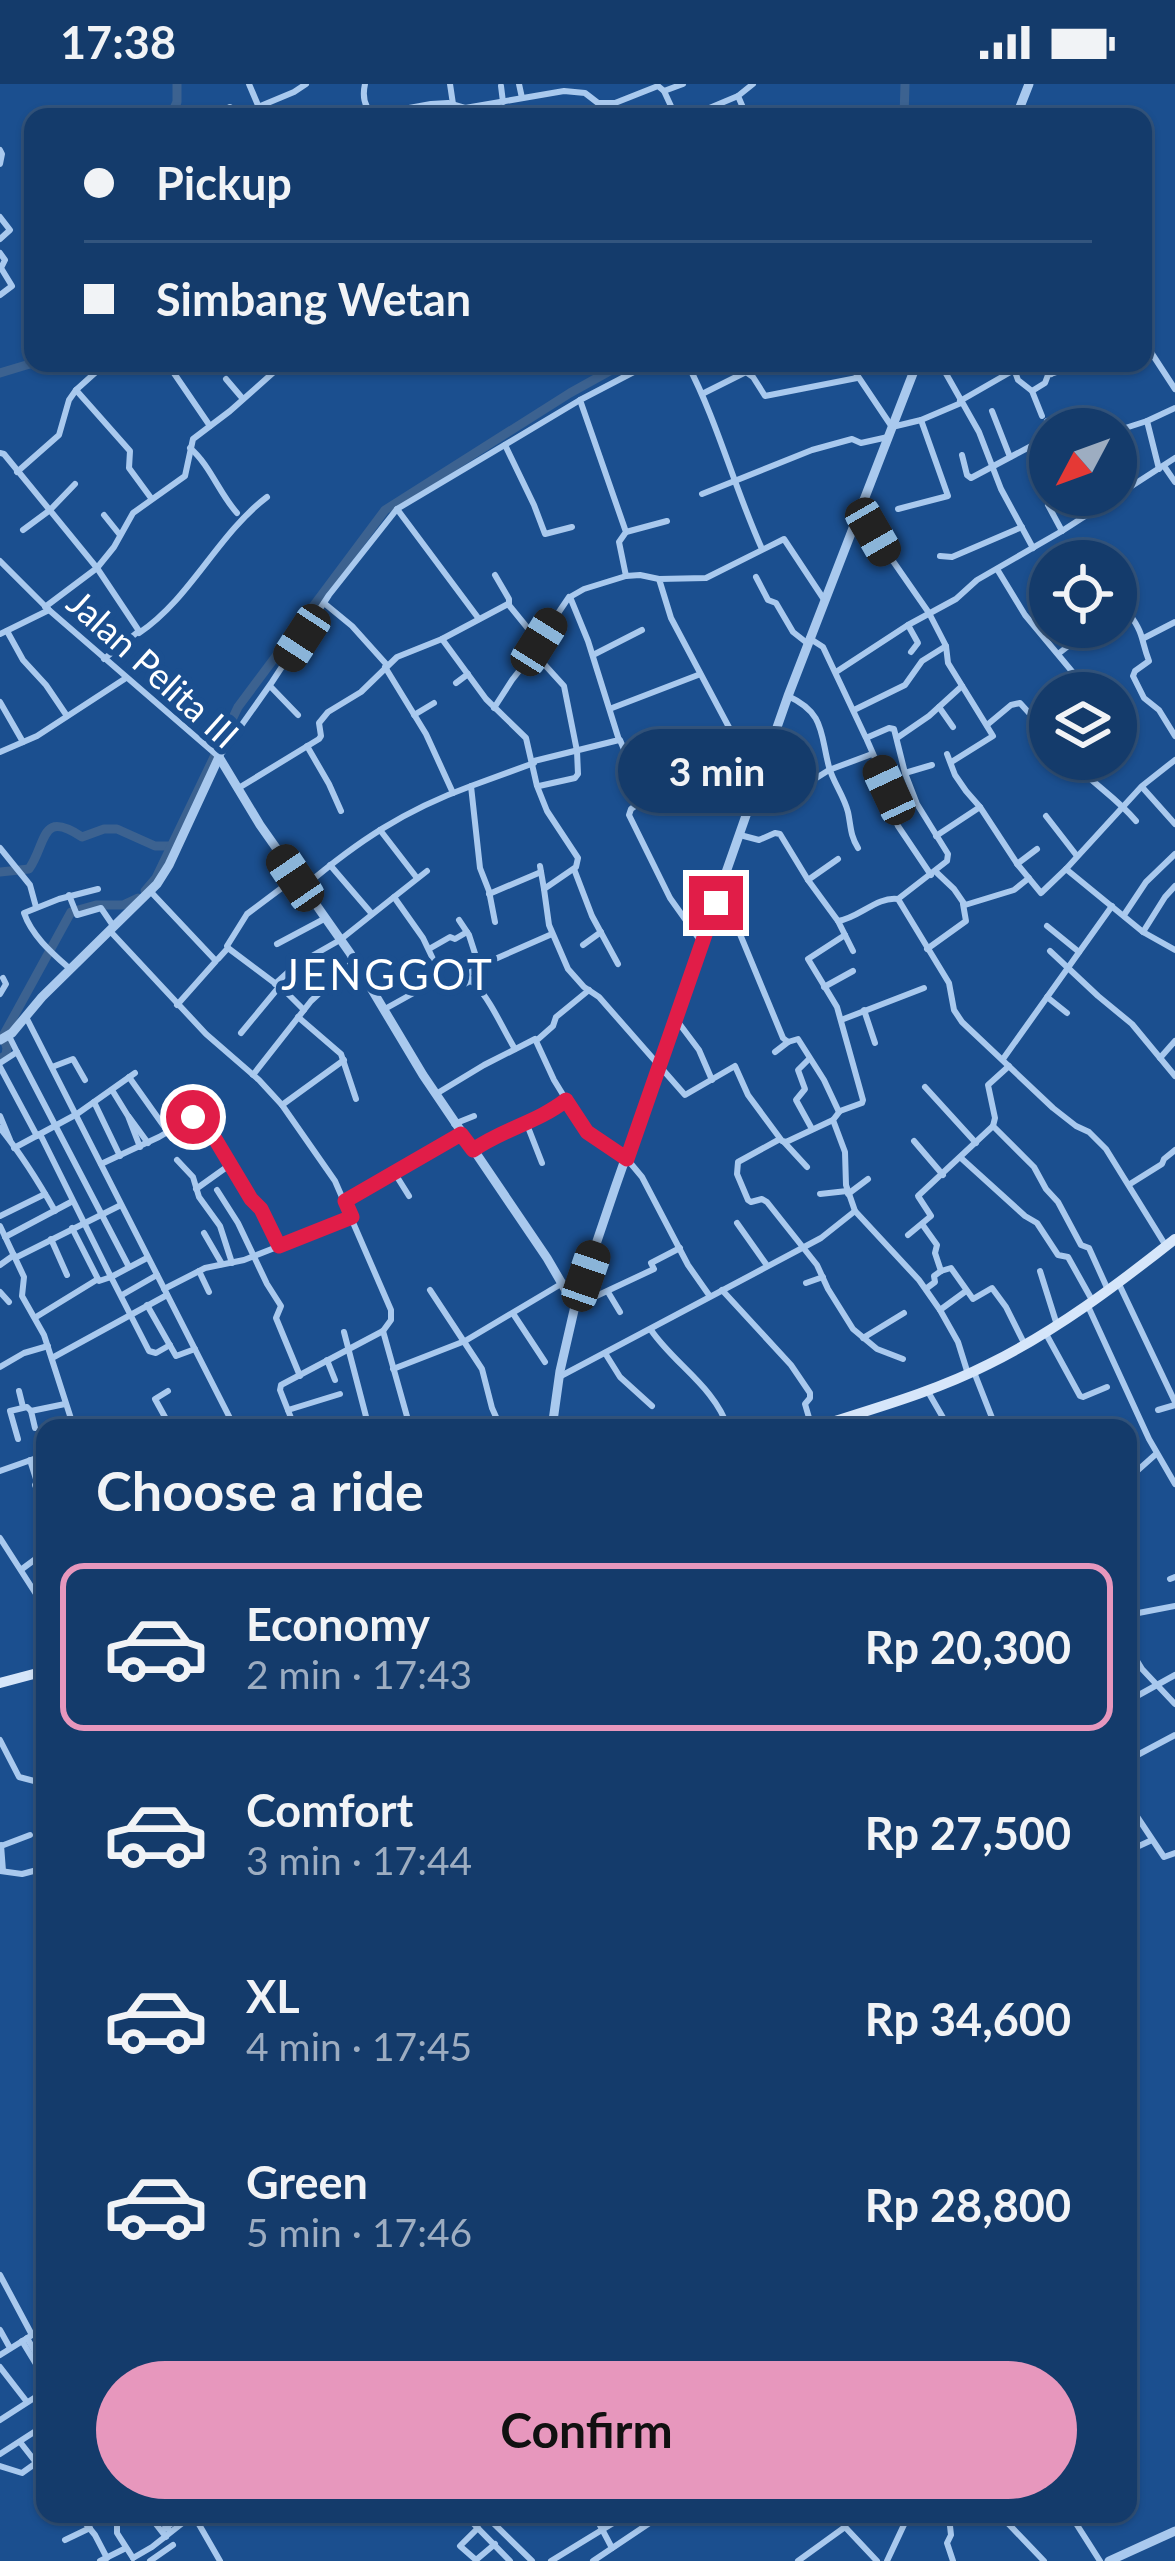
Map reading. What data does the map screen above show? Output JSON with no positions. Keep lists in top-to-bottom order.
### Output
{
  "streets": {
    "street": ["Jalan Pelita III"]
  },
  "districts": ["JENGGOT"],
  "north": "bottom left",
  "page": {
    "status": "17:38",
    "banner": ["Pickup", "Simbang Wetan"],
    "bubble": "3 min",
    "heading": "Choose a ride",
    "list": [
      {
        "name": "Economy",
        "note": "2 min · 17:43",
        "value": "Rp 20,300"
      },
      {
        "name": "Comfort",
        "note": "3 min · 17:44",
        "value": "Rp 27,500"
      },
      {
        "name": "XL",
        "note": "4 min · 17:45",
        "value": "Rp 34,600"
      },
      {
        "name": "Green",
        "note": "5 min · 17:46",
        "value": "Rp 28,800"
      }
    ],
    "buttons": "Confirm"
  }
}
